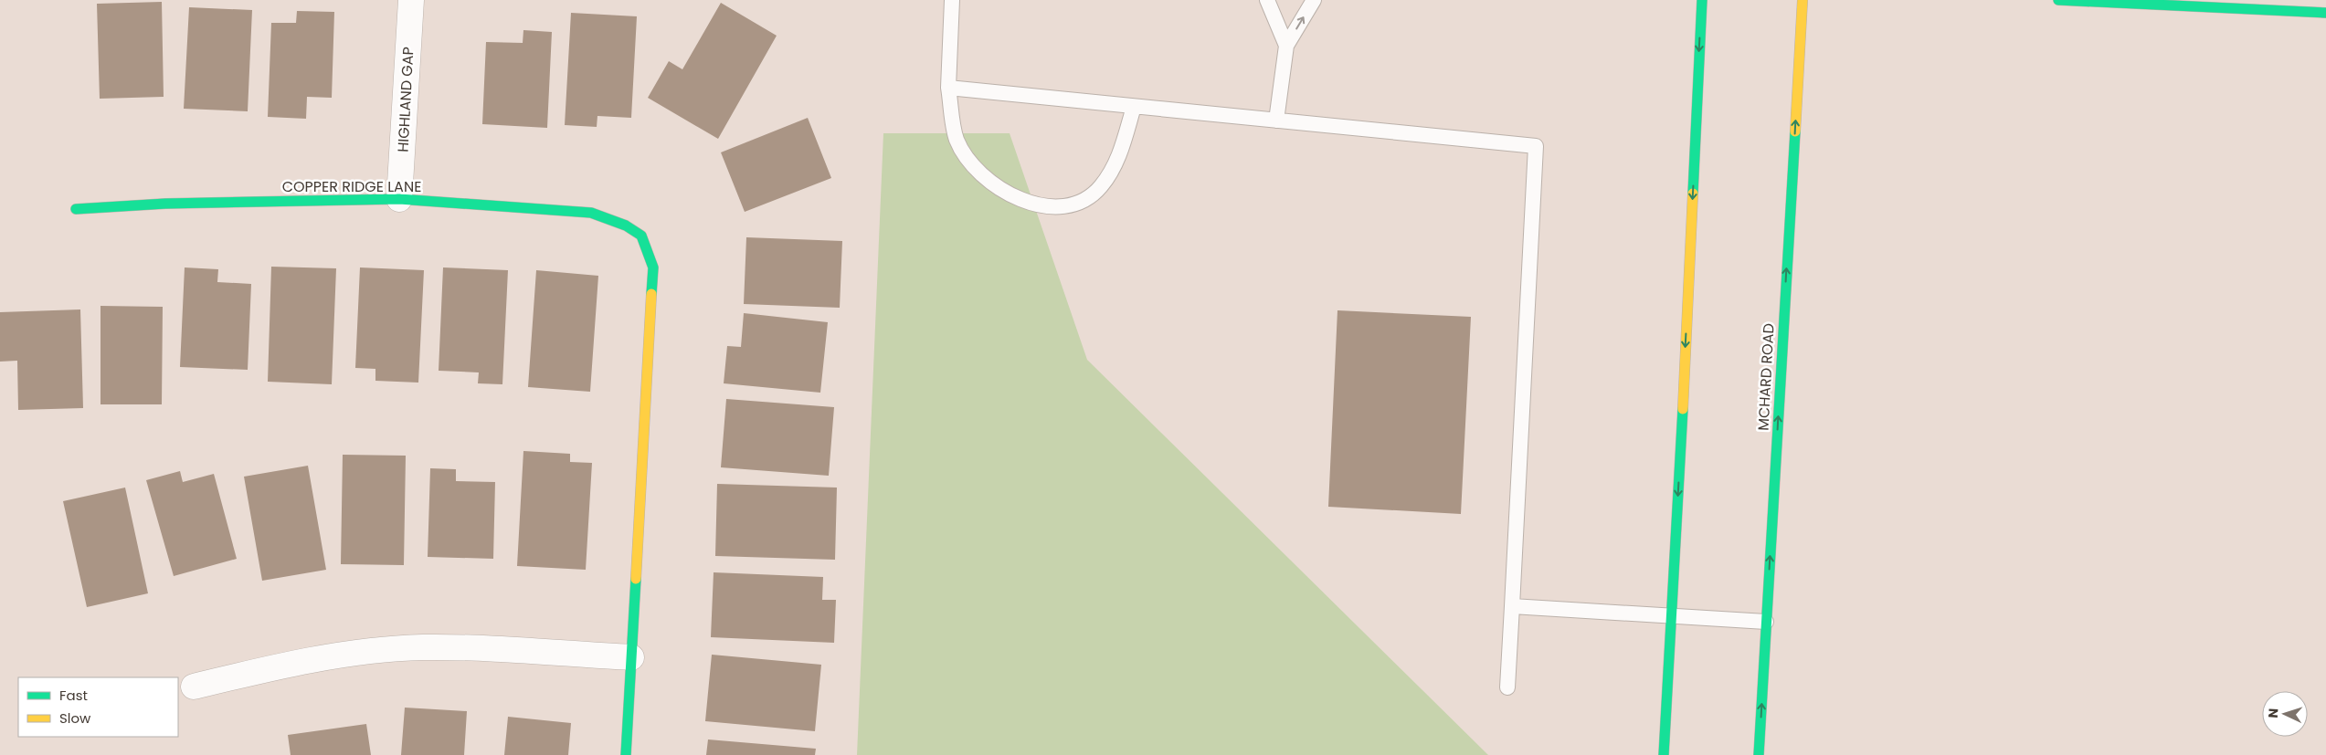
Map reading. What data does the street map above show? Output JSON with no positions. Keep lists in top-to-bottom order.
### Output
{
  "streets": {
    "main road": ["COPPER RIDGE LANE", "MCHARD ROAD"],
    "street": ["HIGHLAND GAP"]
  },
  "crossings": [
    ["HIGHLAND GAP", "COPPER RIDGE LANE"]
  ],
  "one_way": ["MCHARD ROAD"],
  "legend": ["Fast", "Slow"],
  "north": "left"
}
